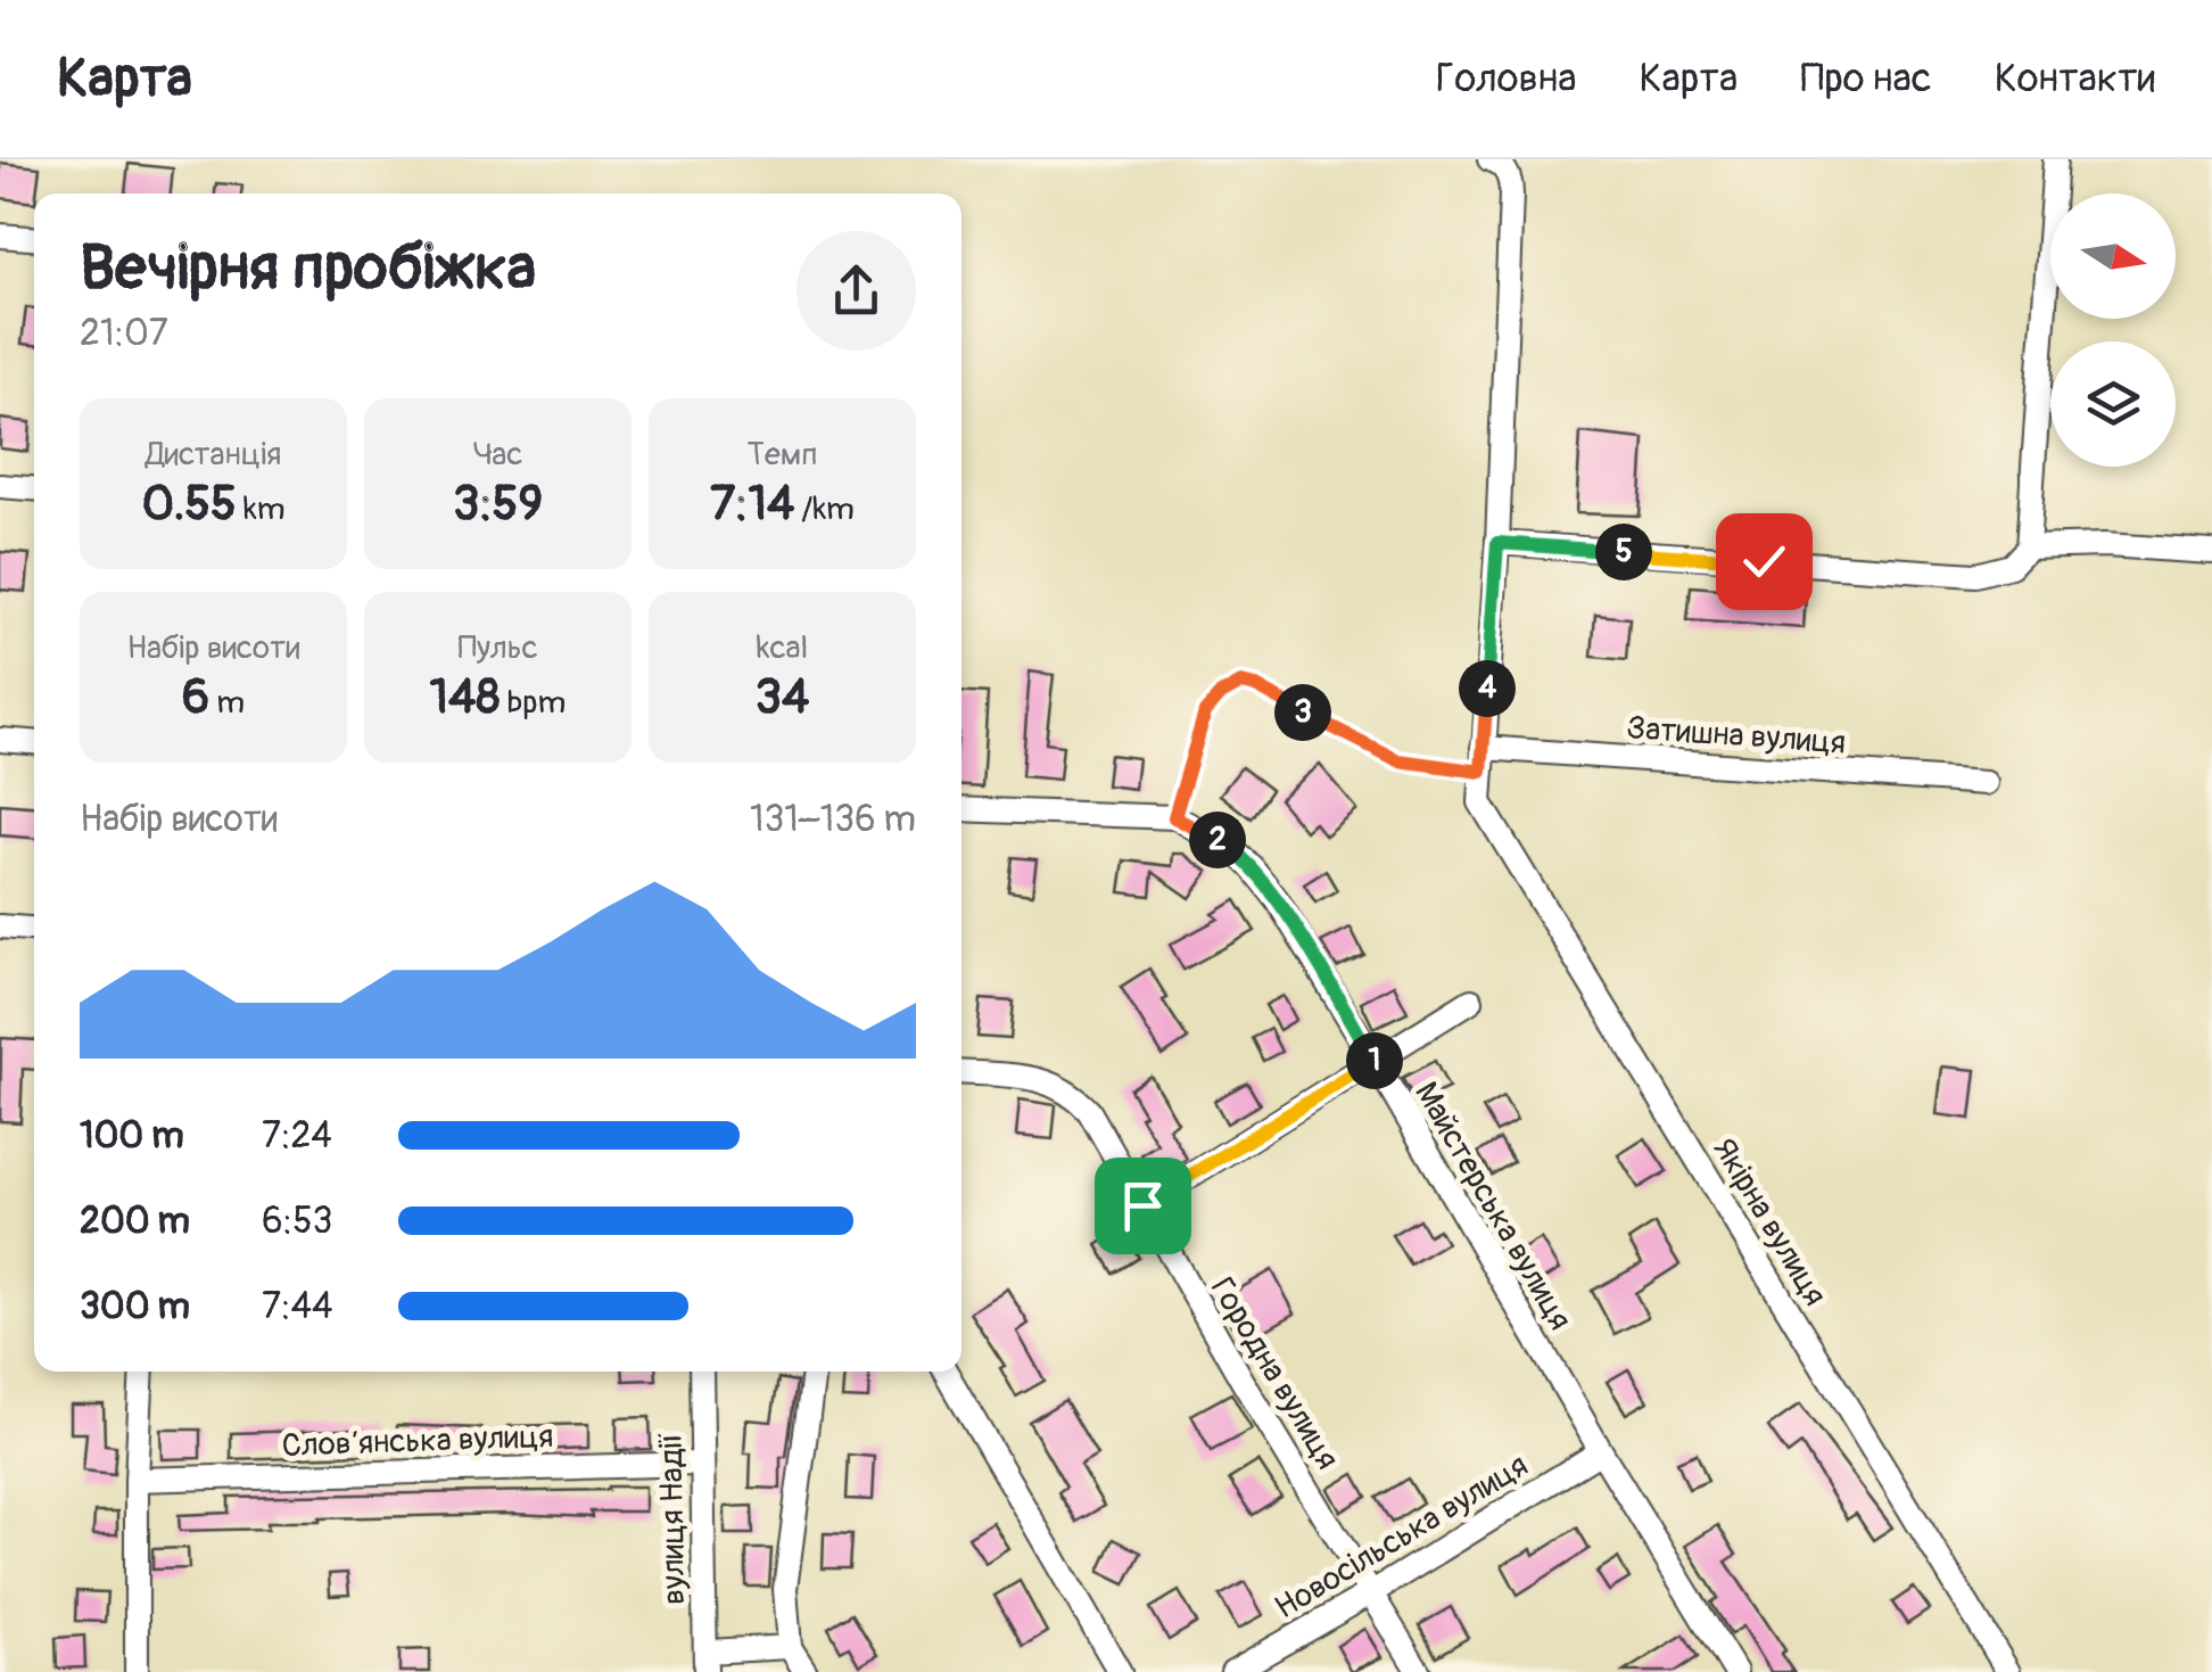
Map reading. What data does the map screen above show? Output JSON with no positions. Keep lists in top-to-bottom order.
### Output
{
  "streets": {
    "street": [
      "Затишна вулиця",
      "Майстерська вулиця",
      "Якірна вулиця",
      "Городна вулиця",
      "Словʼянська вулиця",
      "вулиця Надії",
      "Новосільська вулиця"
    ]
  },
  "crossings": [
    ["Затишна вулиця", "Якірна вулиця"],
    ["Майстерська вулиця", "Новосільська вулиця"],
    ["Городна вулиця", "Новосільська вулиця"],
    ["Словʼянська вулиця", "вулиця Надії"]
  ],
  "north": "right",
  "page": {
    "header": "Карта",
    "nav": [
      "Головна",
      "Карта",
      "Про нас",
      "Контакти"
    ],
    "heading": ["Вечірня пробіжка", "21:07"],
    "stats": [
      ["Дистанція", "0.55 km"],
      ["Час", "3:59"],
      ["Темп", "7:14 /km"],
      ["Набір висоти", "6 m"],
      ["Пульс", "148 bpm"],
      ["kcal", "34"]
    ],
    "pins": [
      "5",
      "4",
      "3",
      "2",
      "1"
    ],
    "chart": ["Набір висоти", "131–136 m"],
    "list": [
      {
        "name": "100 m",
        "note": "7:24"
      },
      {
        "name": "200 m",
        "note": "6:53"
      },
      {
        "name": "300 m",
        "note": "7:44"
      }
    ]
  }
}
